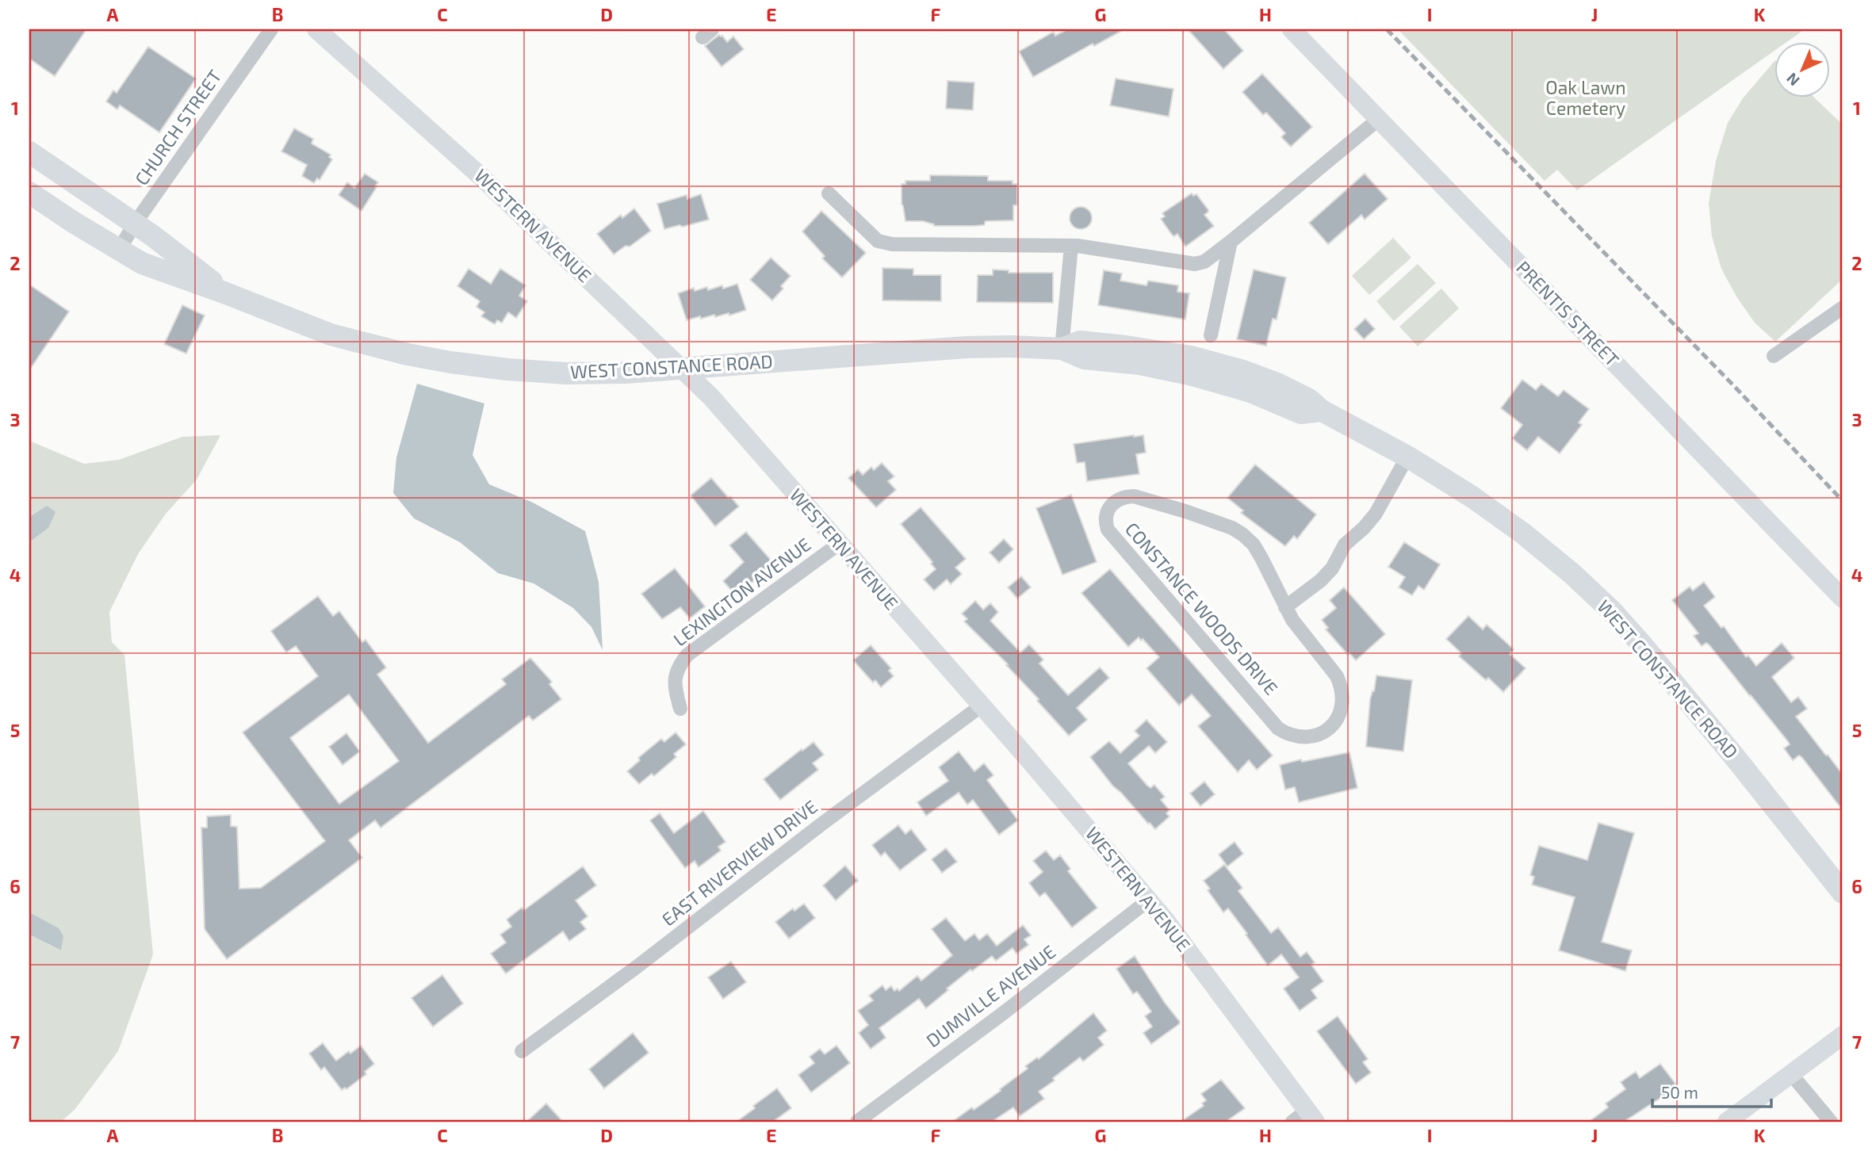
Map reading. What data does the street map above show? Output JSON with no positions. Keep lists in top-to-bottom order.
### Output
{
  "streets": {
    "main road": ["WEST CONSTANCE ROAD"],
    "street": [
      "CHURCH STREET",
      "WESTERN AVENUE",
      "PRENTIS STREET",
      "LEXINGTON AVENUE",
      "CONSTANCE WOODS DRIVE",
      "EAST RIVERVIEW DRIVE",
      "DUMVILLE AVENUE"
    ]
  },
  "crossings": [
    ["CHURCH STREET", "WEST CONSTANCE ROAD"],
    ["WESTERN AVENUE", "WEST CONSTANCE ROAD"],
    ["WESTERN AVENUE", "LEXINGTON AVENUE"],
    ["WESTERN AVENUE", "EAST RIVERVIEW DRIVE"],
    ["WESTERN AVENUE", "DUMVILLE AVENUE"]
  ],
  "parks": ["Oak Lawn Cemetery"],
  "scale_bar": "50 m",
  "north": "bottom left",
  "grid": {
    "columns": [
      "A",
      "B",
      "C",
      "D",
      "E",
      "F",
      "G",
      "H",
      "I",
      "J",
      "K"
    ],
    "rows": [
      "1",
      "2",
      "3",
      "4",
      "5",
      "6",
      "7"
    ]
  }
}
